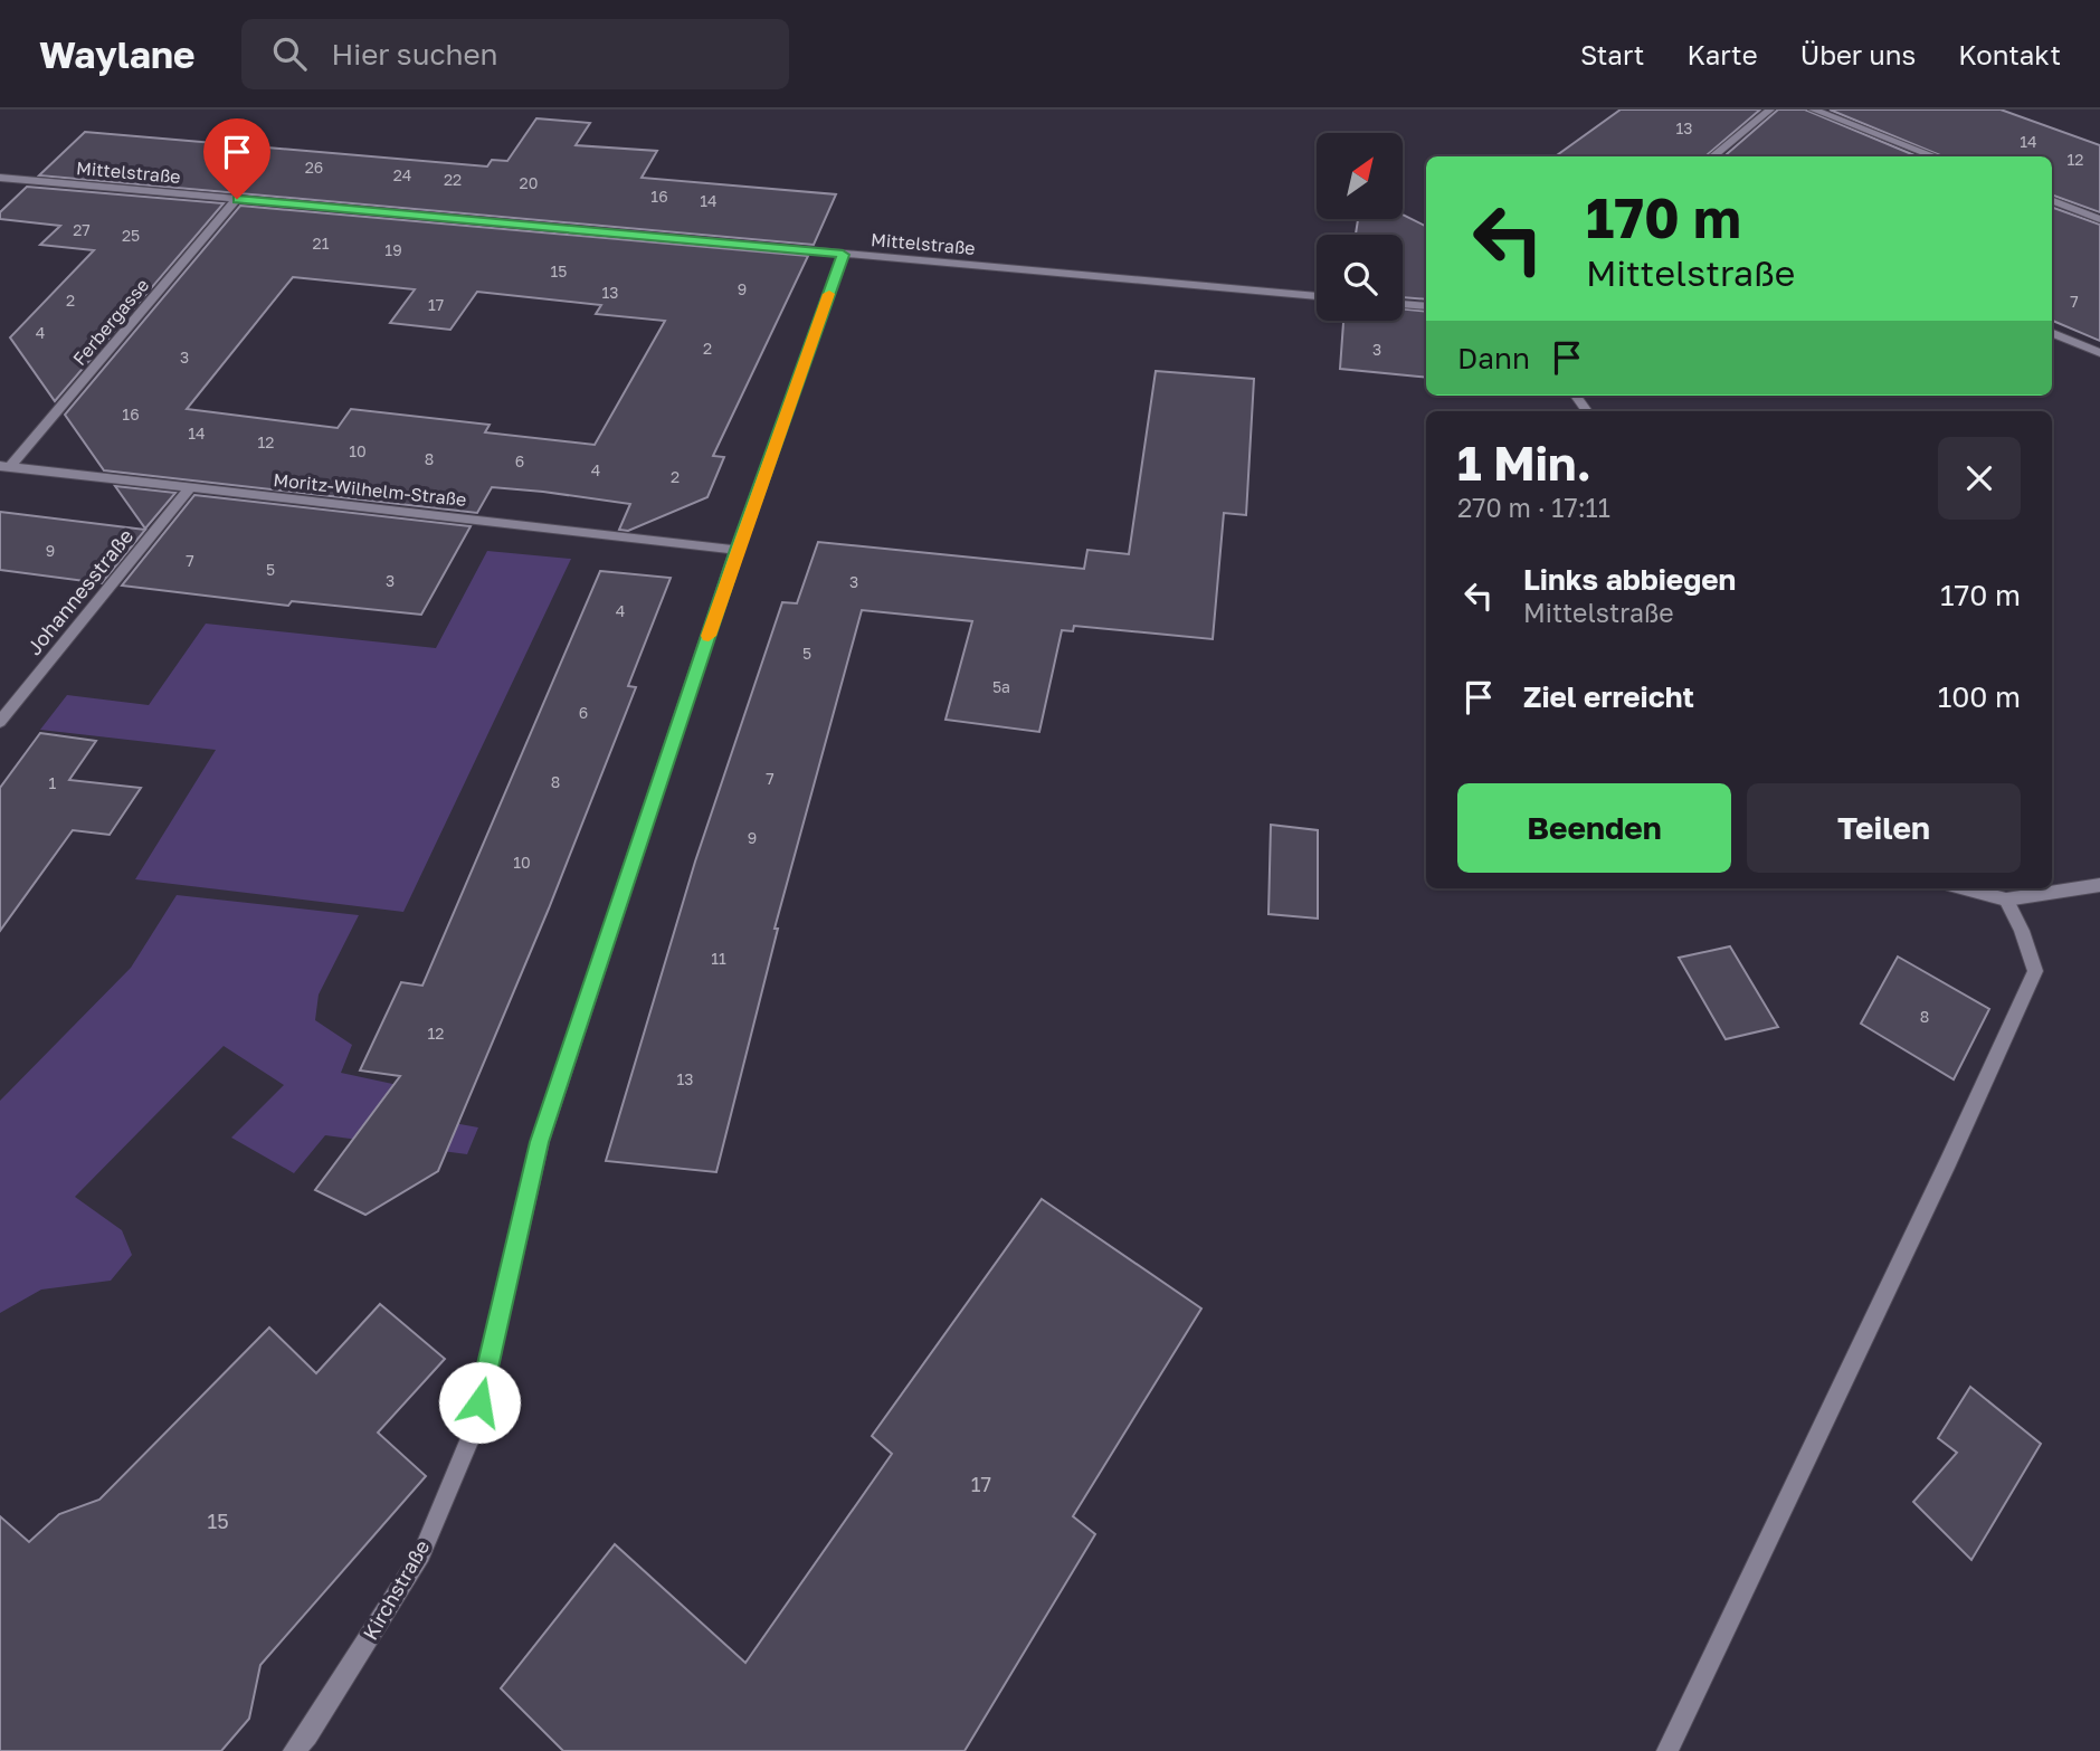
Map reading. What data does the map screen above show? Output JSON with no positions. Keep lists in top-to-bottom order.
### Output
{
  "streets": {
    "street": [
      "Mittelstraße",
      "Ferbergasse",
      "Moritz-Wilhelm-Straße",
      "Johannesstraße",
      "Kirchstraße"
    ]
  },
  "crossings": [
    ["Mittelstraße", "Ferbergasse"],
    ["Mittelstraße", "Kirchstraße"],
    ["Ferbergasse", "Moritz-Wilhelm-Straße"],
    ["Moritz-Wilhelm-Straße", "Johannesstraße"],
    ["Moritz-Wilhelm-Straße", "Kirchstraße"]
  ],
  "house_numbers": [
    "13",
    "14",
    "12",
    "26",
    "24",
    "22",
    "20",
    "16",
    "14",
    "27",
    "25",
    "21",
    "19",
    "15",
    "9",
    "13",
    "2",
    "7",
    "17",
    "4",
    "2",
    "3",
    "3",
    "16",
    "14",
    "12",
    "10",
    "8",
    "6",
    "4",
    "2",
    "9",
    "7",
    "5",
    "3",
    "3",
    "4",
    "5",
    "5a",
    "6",
    "7",
    "8",
    "1",
    "9",
    "10",
    "11",
    "8",
    "12",
    "13",
    "17",
    "15"
  ],
  "north": "top right",
  "page": {
    "header": "Waylane",
    "search": "Hier suchen",
    "nav": [
      "Start",
      "Karte",
      "Über uns",
      "Kontakt"
    ],
    "turn": ["170 m", "Mittelstraße"],
    "then": "Dann",
    "heading": ["1 Min.", "270 m · 17:11"],
    "list": [
      {
        "name": "Links abbiegen",
        "note": "Mittelstraße",
        "value": "170 m"
      },
      {
        "name": "Ziel erreicht",
        "value": "100 m"
      }
    ],
    "buttons": ["Beenden", "Teilen"]
  }
}
